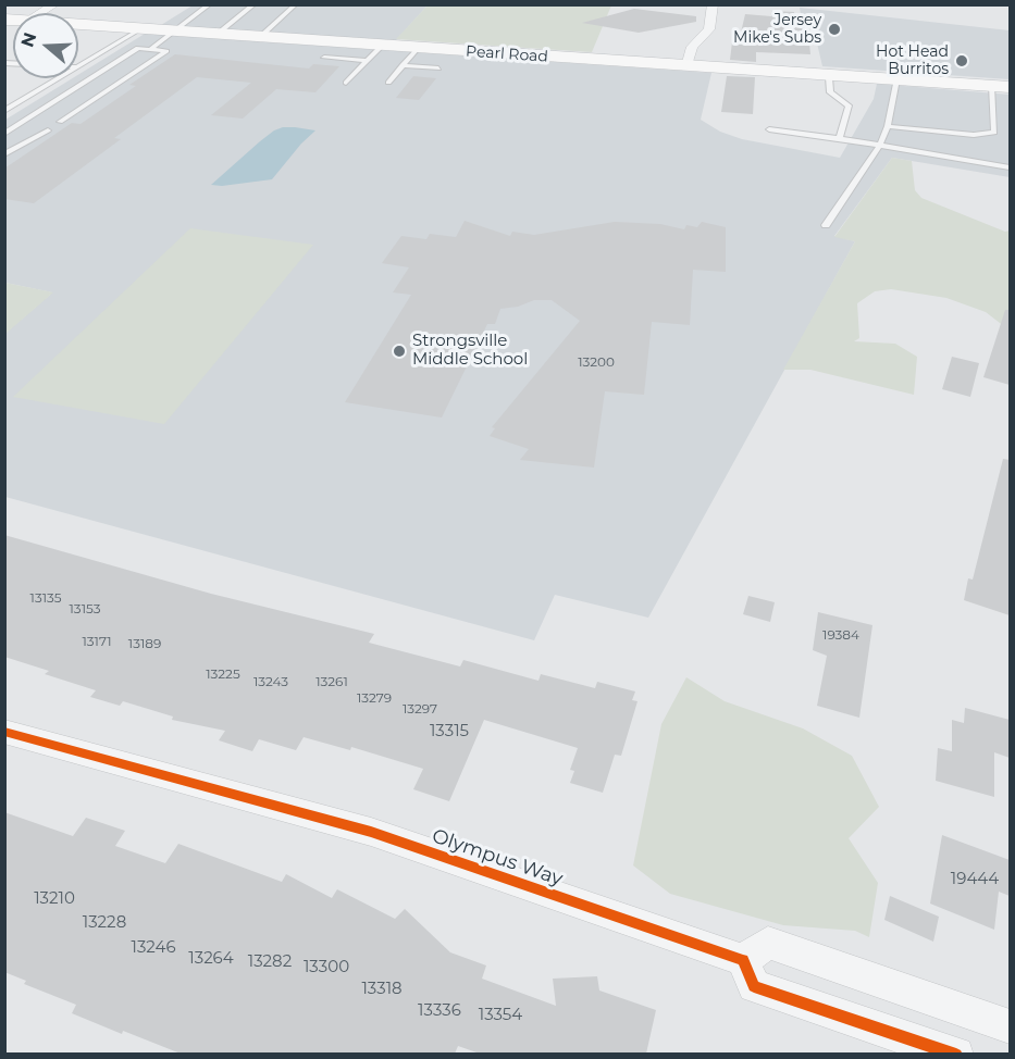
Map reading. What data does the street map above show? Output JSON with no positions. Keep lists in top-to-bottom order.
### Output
{
  "streets": {
    "main road": ["Pearl Road"],
    "street": ["Olympus Way"]
  },
  "places": ["Jersey Mike's Subs", "Hot Head Burritos", "Strongsville Middle School"],
  "house_numbers": [
    "13200",
    "13135",
    "13153",
    "19384",
    "13171",
    "13189",
    "13225",
    "13243",
    "13261",
    "13279",
    "13297",
    "13315",
    "19444",
    "13210",
    "13228",
    "13246",
    "13264",
    "13282",
    "13300",
    "13318",
    "13336",
    "13354"
  ],
  "north": "left"
}
